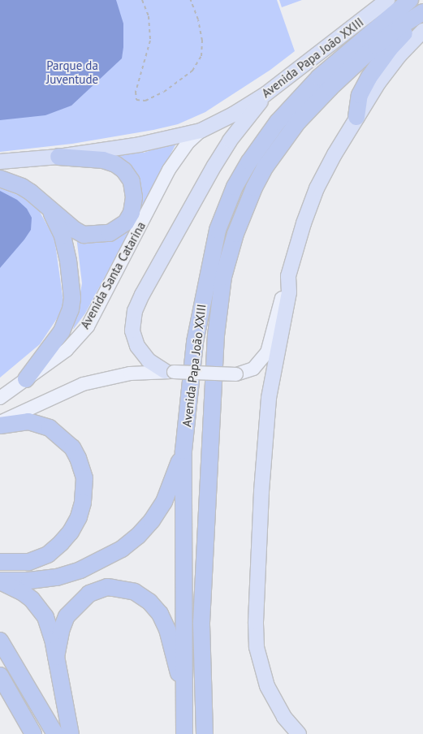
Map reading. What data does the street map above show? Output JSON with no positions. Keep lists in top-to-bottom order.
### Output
{
  "streets": {
    "highway": ["Avenida Papa João XXIII"],
    "main road": ["Avenida Santa Catarina"]
  },
  "crossings": [
    ["Avenida Papa João XXIII", "Avenida Santa Catarina"]
  ],
  "parks": ["Parque da Juventude"]
}
